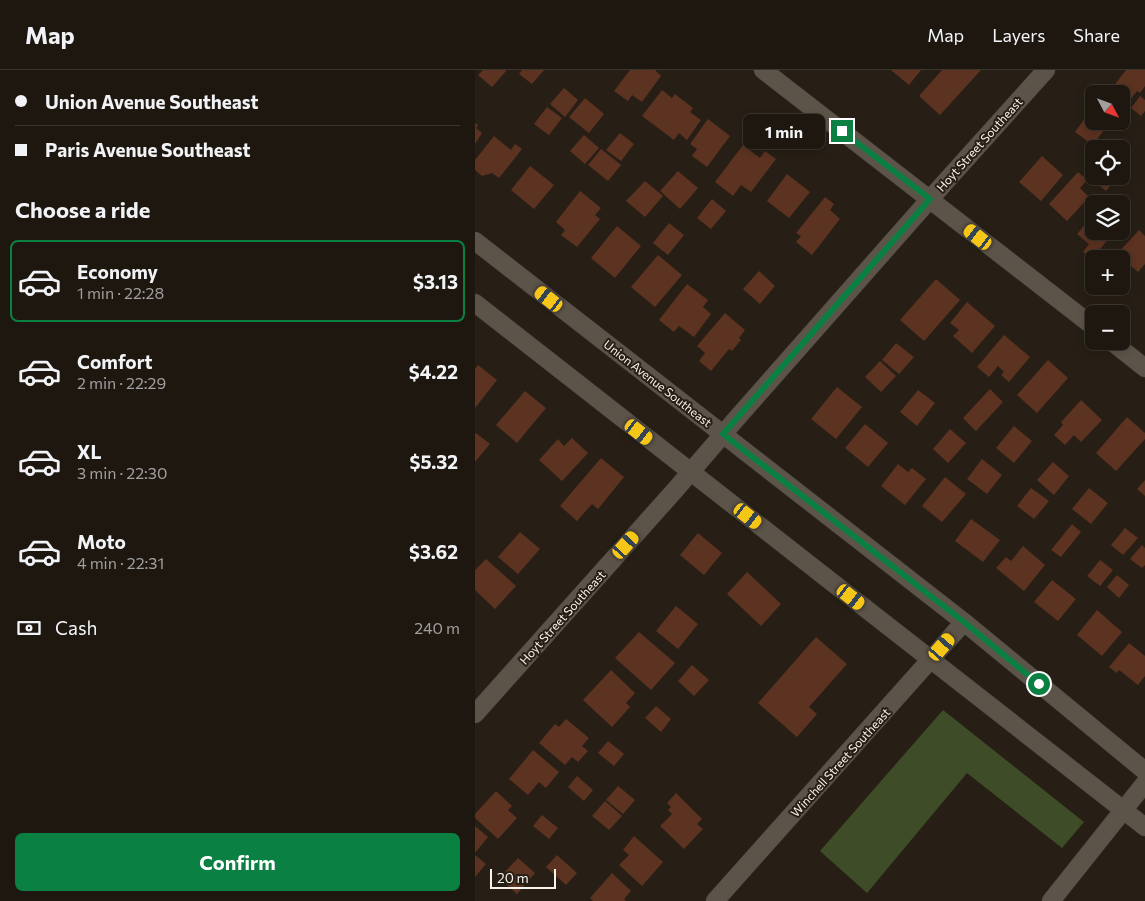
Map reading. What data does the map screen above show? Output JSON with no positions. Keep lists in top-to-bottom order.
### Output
{
  "streets": {
    "street": ["Hoyt Street Southeast", "Union Avenue Southeast", "Winchell Street Southeast"]
  },
  "crossings": [
    ["Hoyt Street Southeast", "Union Avenue Southeast"],
    ["Union Avenue Southeast", "Winchell Street Southeast"]
  ],
  "scale_bar": "20 m",
  "north": "bottom right",
  "page": {
    "header": "Map",
    "nav": ["Map", "Layers", "Share"],
    "banner": ["Union Avenue Southeast", "Paris Avenue Southeast"],
    "map_buttons": ["+", "−"],
    "bubble": "1 min",
    "heading": "Choose a ride",
    "list": [
      {
        "name": "Economy",
        "note": "1 min · 22:28",
        "value": "$3.13"
      },
      {
        "name": "Comfort",
        "note": "2 min · 22:29",
        "value": "$4.22"
      },
      {
        "name": "XL",
        "note": "3 min · 22:30",
        "value": "$5.32"
      },
      {
        "name": "Moto",
        "note": "4 min · 22:31",
        "value": "$3.62"
      }
    ],
    "pay": ["Cash", "240 m"],
    "buttons": "Confirm",
    "scale": "20 m"
  }
}
